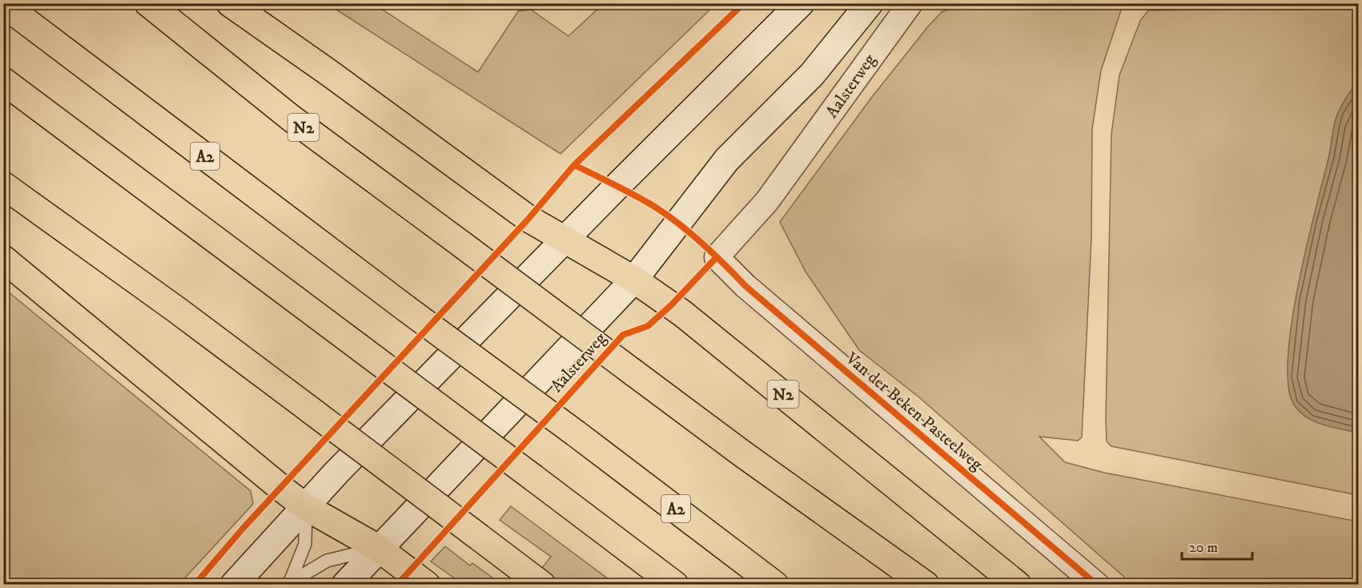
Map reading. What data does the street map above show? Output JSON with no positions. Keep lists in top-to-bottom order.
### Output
{
  "streets": {
    "highway": ["N2", "A2"],
    "main road": ["Aalsterweg"],
    "street": ["Van der Beken Pasteelweg"]
  },
  "crossings": [
    ["Aalsterweg", "N2"],
    ["Aalsterweg", "Van der Beken Pasteelweg"]
  ],
  "scale_bar": "20 m"
}
